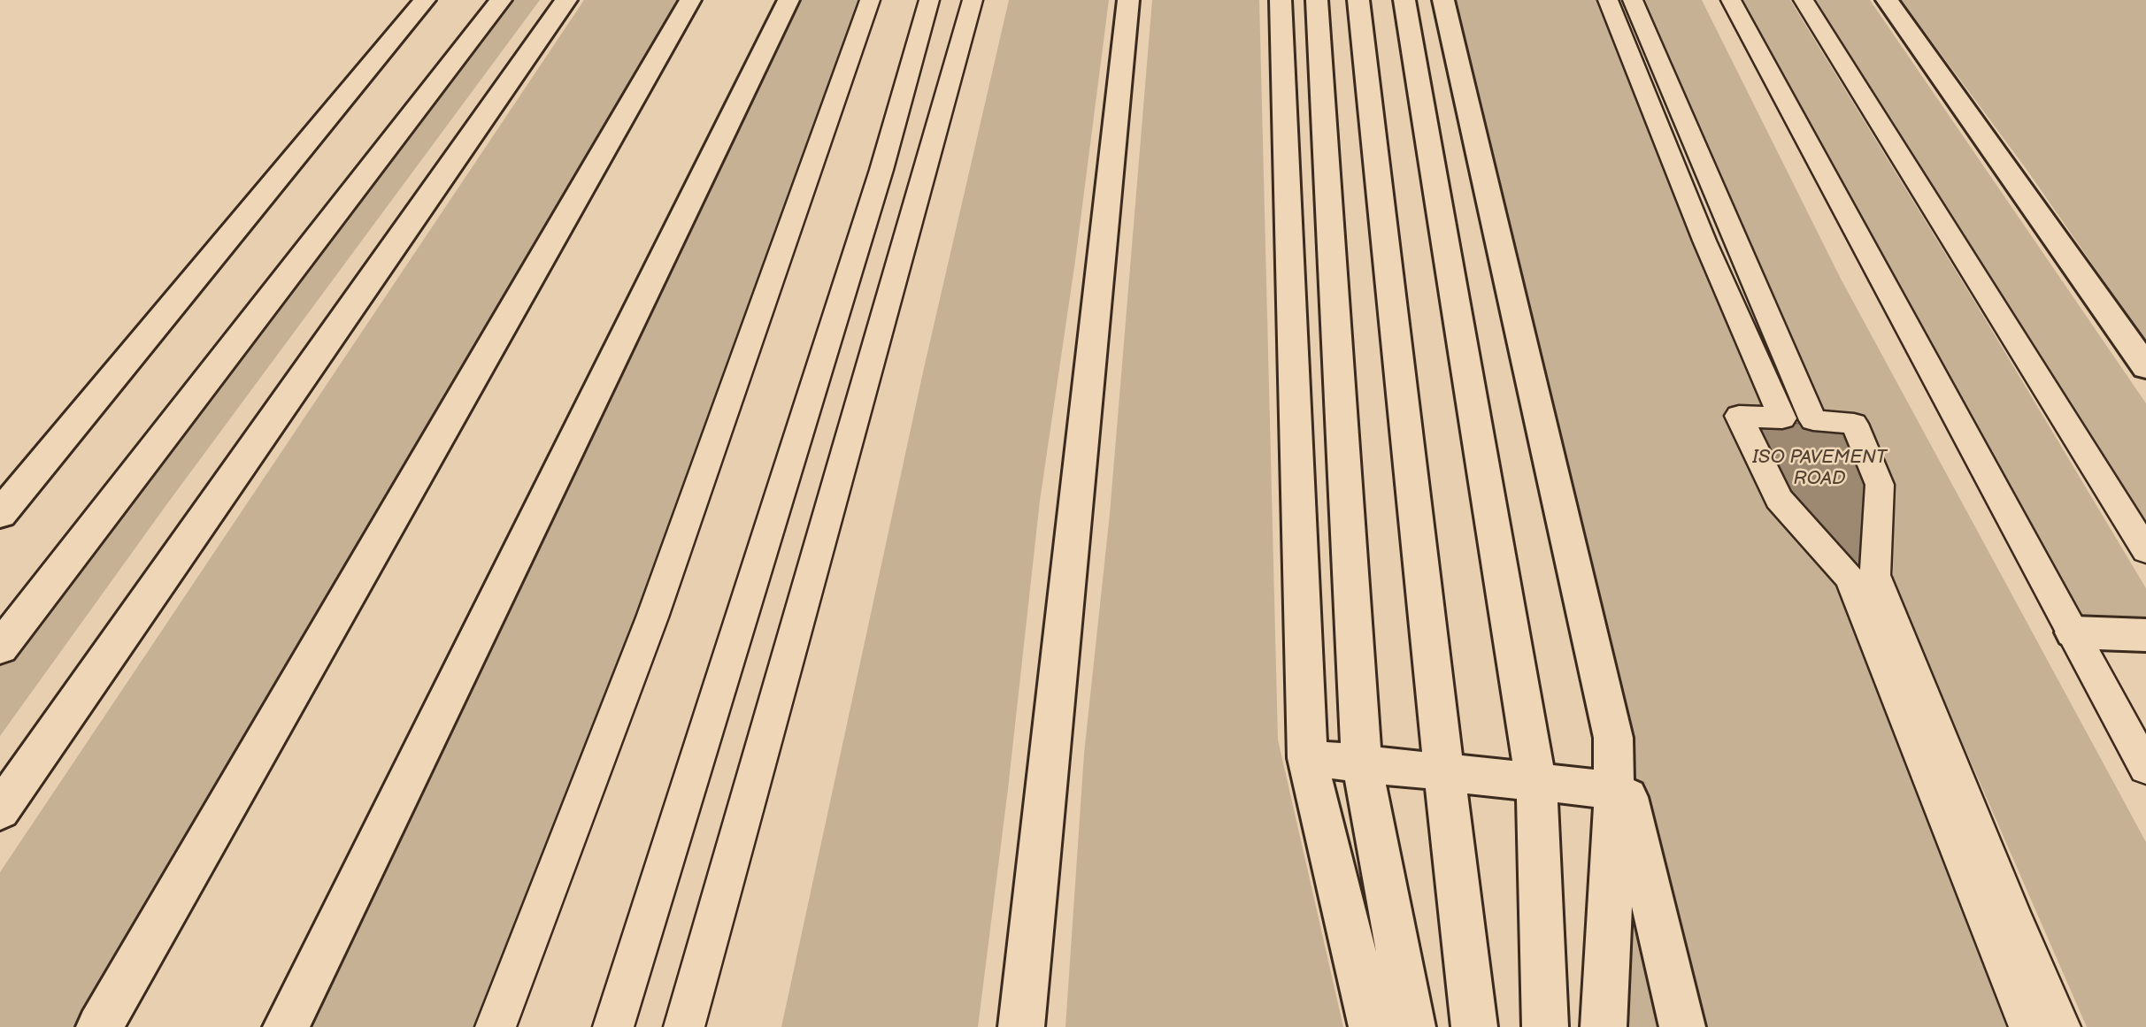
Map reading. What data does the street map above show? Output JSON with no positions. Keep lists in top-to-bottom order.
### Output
{
  "water": ["ISO PAVEMENT ROAD"]
}
